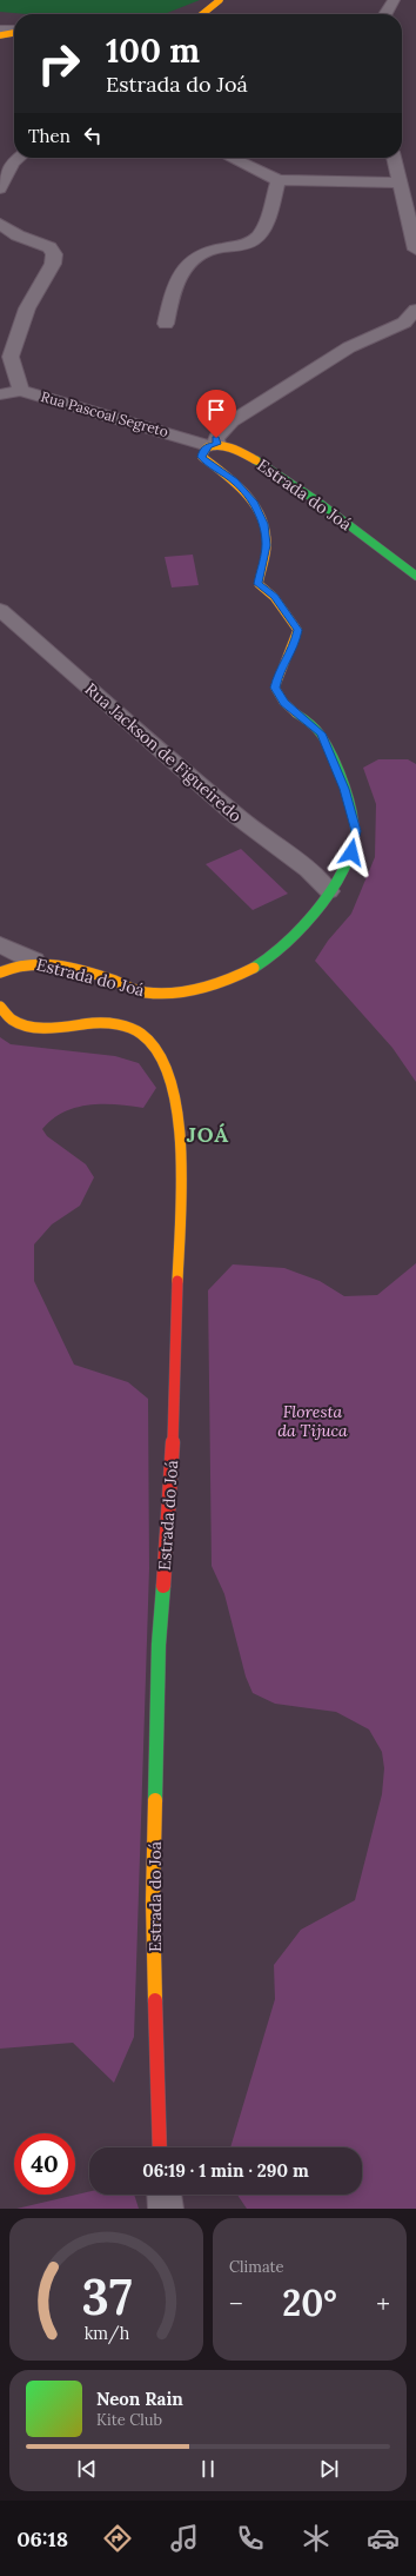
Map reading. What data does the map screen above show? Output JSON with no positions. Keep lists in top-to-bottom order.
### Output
{
  "streets": {
    "main road": ["Estrada do Joá"],
    "street": ["Rua Pascoal Segreto", "Rua Jackson de Figueiredo"]
  },
  "crossings": [
    ["Rua Pascoal Segreto", "Estrada do Joá"],
    ["Estrada do Joá", "Rua Jackson de Figueiredo"]
  ],
  "districts": ["JOÁ"],
  "parks": ["Floresta da Tijuca"],
  "page": {
    "turn": ["100 m", "Estrada do Joá"],
    "then": "Then",
    "limit": "40",
    "trip": "06:19 · 1 min · 290 m",
    "tile": "Climate",
    "heat": ["−", "20°", "+"],
    "song": ["Neon Rain", "Kite Club"],
    "tabs": "06:18",
    "gauge": ["37", "km/h"]
  }
}
